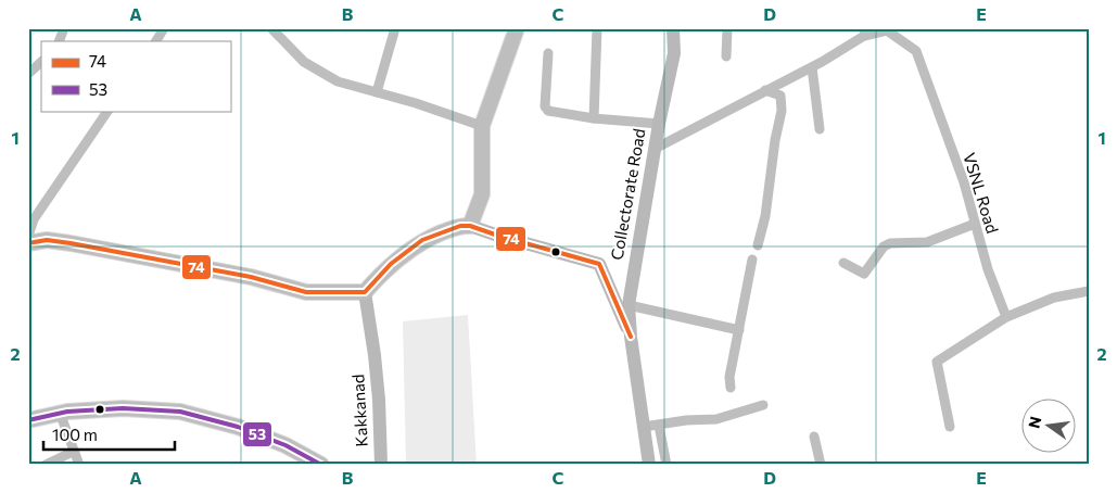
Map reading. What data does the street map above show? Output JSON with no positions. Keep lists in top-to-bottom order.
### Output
{
  "streets": {
    "street": ["VSNL Road", "Collectorate Road", "Kakkanad"]
  },
  "lines": ["transit line 74", "transit line 53"],
  "legend": ["74", "53"],
  "scale_bar": "100 m",
  "north": "left",
  "grid": {
    "columns": [
      "A",
      "B",
      "C",
      "D",
      "E"
    ],
    "rows": ["1", "2"]
  }
}
